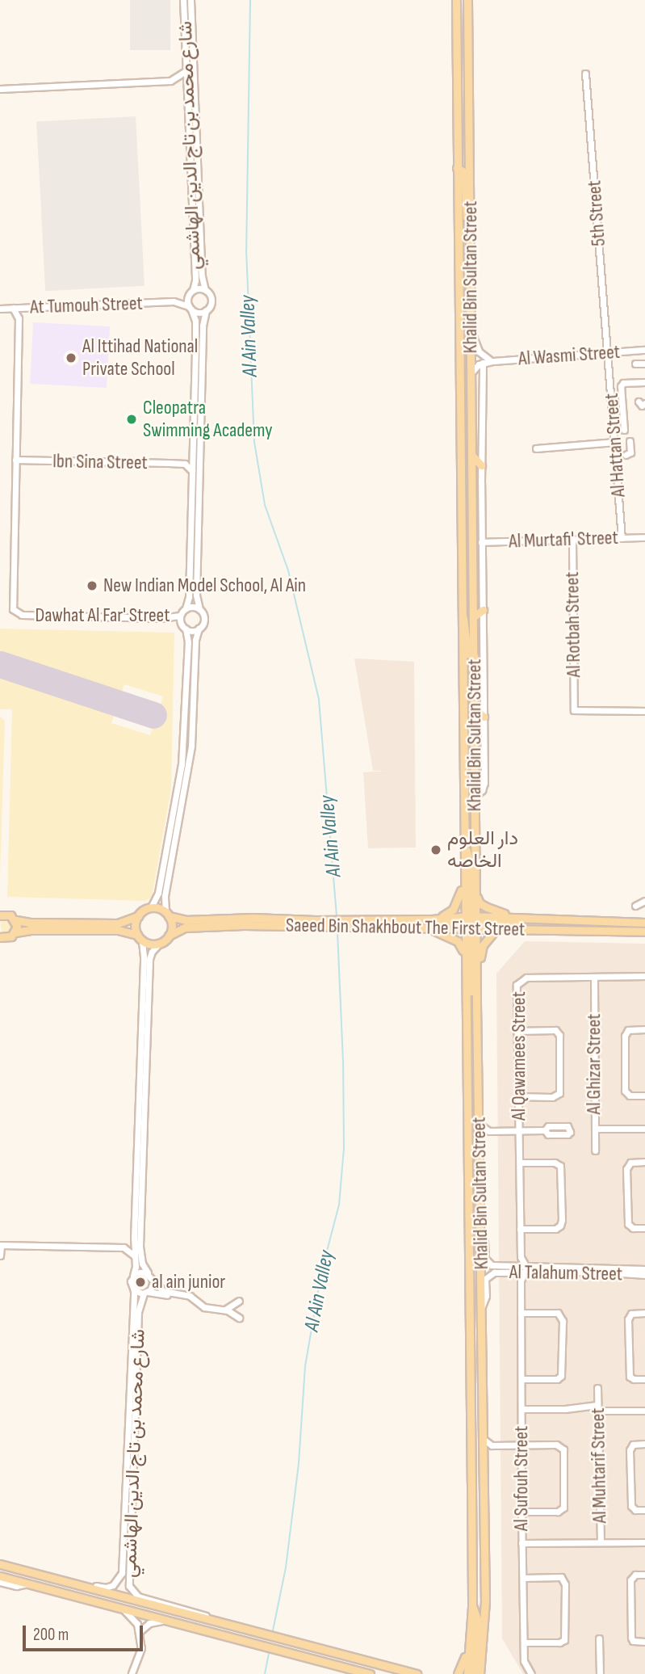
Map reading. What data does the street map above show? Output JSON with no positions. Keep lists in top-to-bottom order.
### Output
{
  "streets": {
    "main road": ["Khalid Bin Sultan Street", "Saeed Bin Shakhbout The First Street"],
    "street": [
      "شارع محمد بن تاج الدين الهاشمي",
      "5th Street",
      "At Tumouh Street",
      "Al Wasmi Street",
      "Al Hattan Street",
      "Ibn Sina Street",
      "Al Murtafi' Street",
      "Dawhat Al Far' Street",
      "Al Rotbah Street",
      "Al Qawamees Street",
      "Al Ghizar Street",
      "Al Talahum Street",
      "Al Muhtarif Street",
      "Al Sufouh Street"
    ]
  },
  "crossings": [
    ["شارع محمد بن تاج الدين الهاشمي", "At Tumouh Street"],
    ["5th Street", "Al Wasmi Street"],
    ["5th Street", "Al Hattan Street"],
    ["Khalid Bin Sultan Street", "Al Wasmi Street"],
    ["Khalid Bin Sultan Street", "Saeed Bin Shakhbout The First Street"],
    ["Khalid Bin Sultan Street", "Al Talahum Street"],
    ["At Tumouh Street", "Dawhat Al Far' Street"],
    ["Al Wasmi Street", "Al Hattan Street"],
    ["Al Hattan Street", "Al Murtafi' Street"],
    ["Ibn Sina Street", "Dawhat Al Far' Street"],
    ["Al Murtafi' Street", "Al Rotbah Street"],
    ["Al Qawamees Street", "Al Ghizar Street"],
    ["Al Qawamees Street", "Al Talahum Street"],
    ["Al Qawamees Street", "Al Sufouh Street"],
    ["Al Talahum Street", "Al Sufouh Street"]
  ],
  "water": ["Al Ain Valley"],
  "places": [
    "Al Ittihad National Private School",
    "Cleopatra Swimming Academy",
    "New Indian Model School, Al Ain",
    "دار العلوم الخاصه",
    "al ain junior"
  ],
  "scale_bar": "200 m"
}
